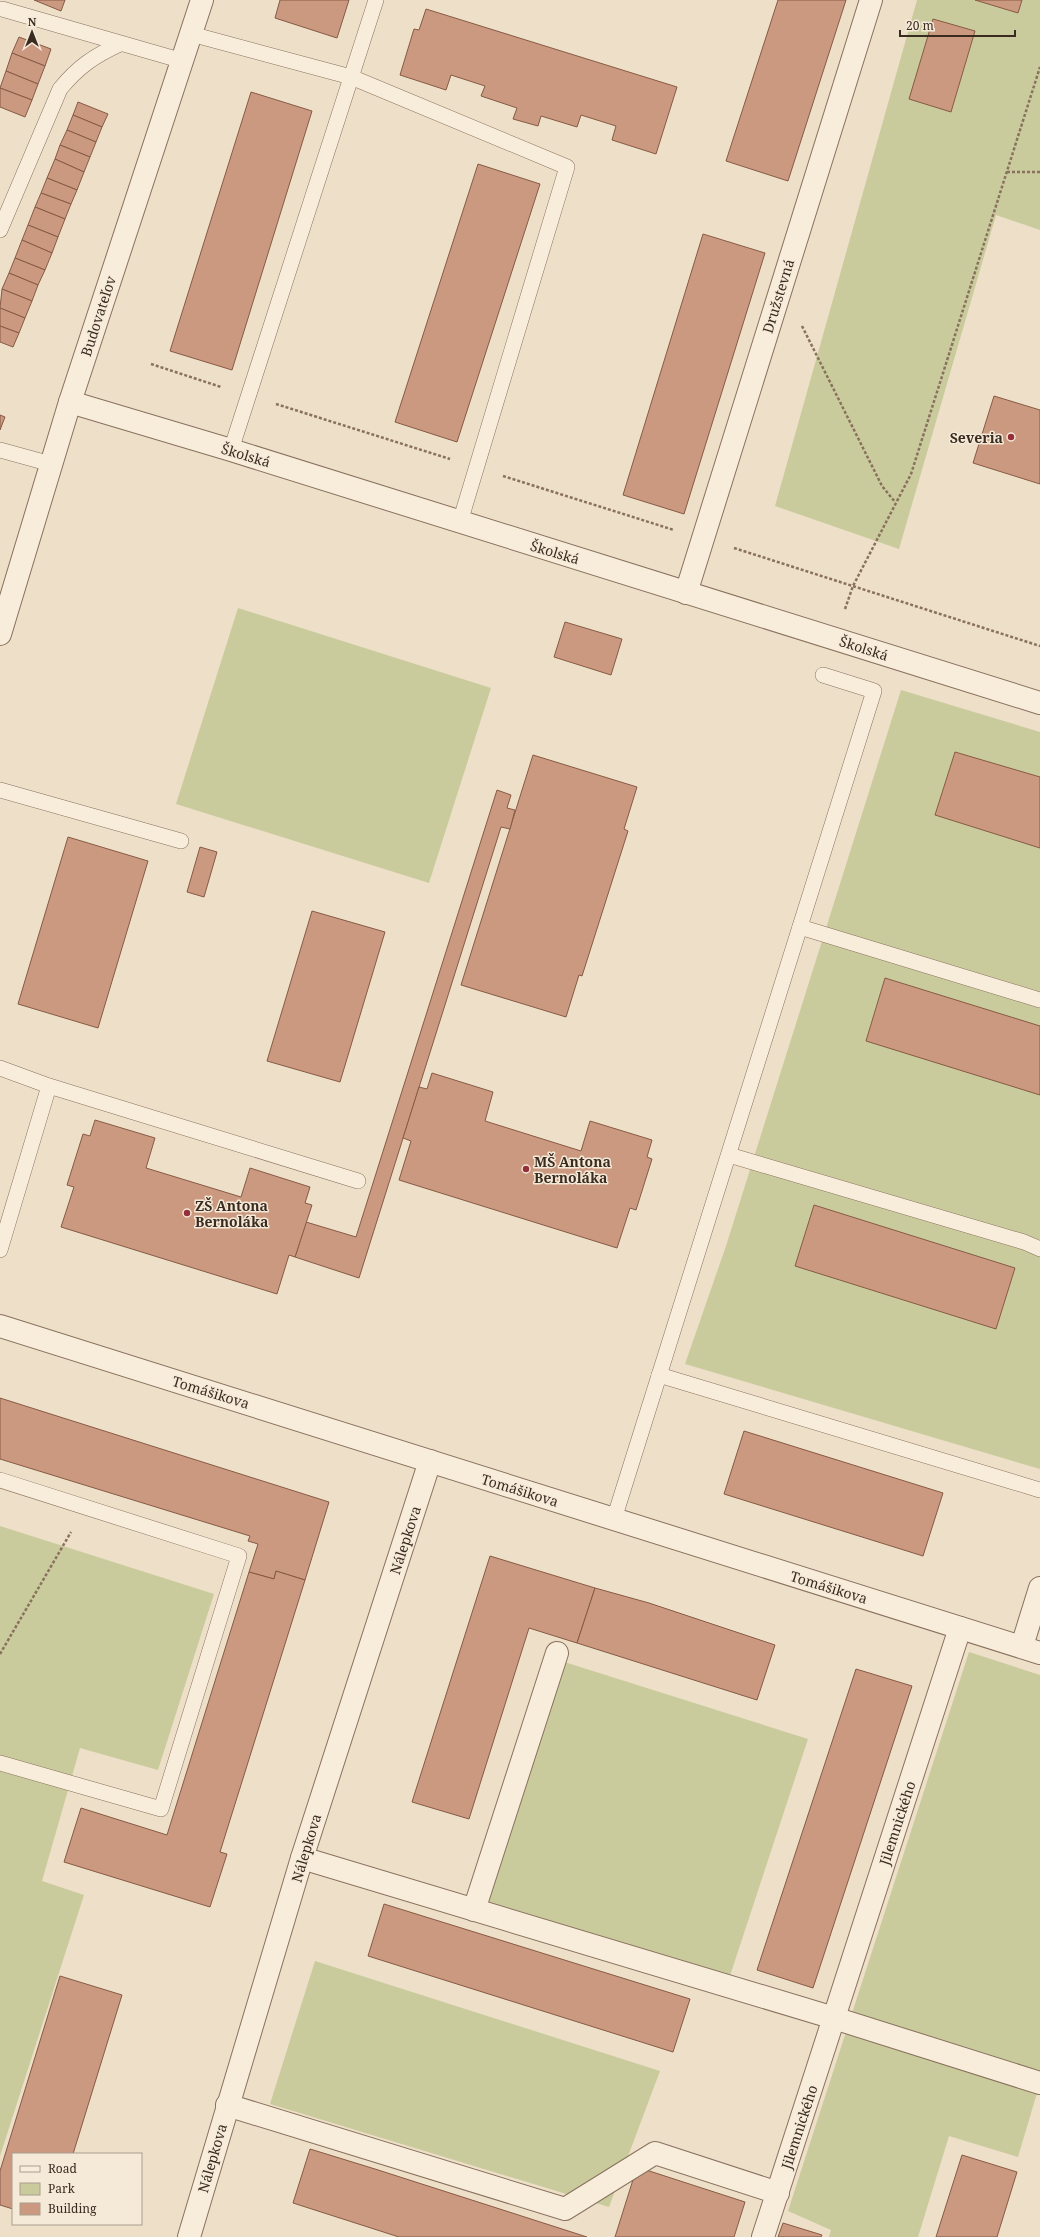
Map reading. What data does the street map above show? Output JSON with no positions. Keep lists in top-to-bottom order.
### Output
{
  "streets": {
    "street": [
      "Družstevná",
      "Budovateľov",
      "Školská",
      "Tomášikova",
      "Nálepkova",
      "Jilemnického"
    ]
  },
  "crossings": [
    ["Družstevná", "Školská"],
    ["Budovateľov", "Školská"],
    ["Tomášikova", "Nálepkova"],
    ["Tomášikova", "Jilemnického"]
  ],
  "places": ["Severia", "MŠ Antona Bernoláka", "ZŠ Antona Bernoláka"],
  "legend": ["Road", "Park", "Building"],
  "scale_bar": "20 m",
  "north": "top"
}
